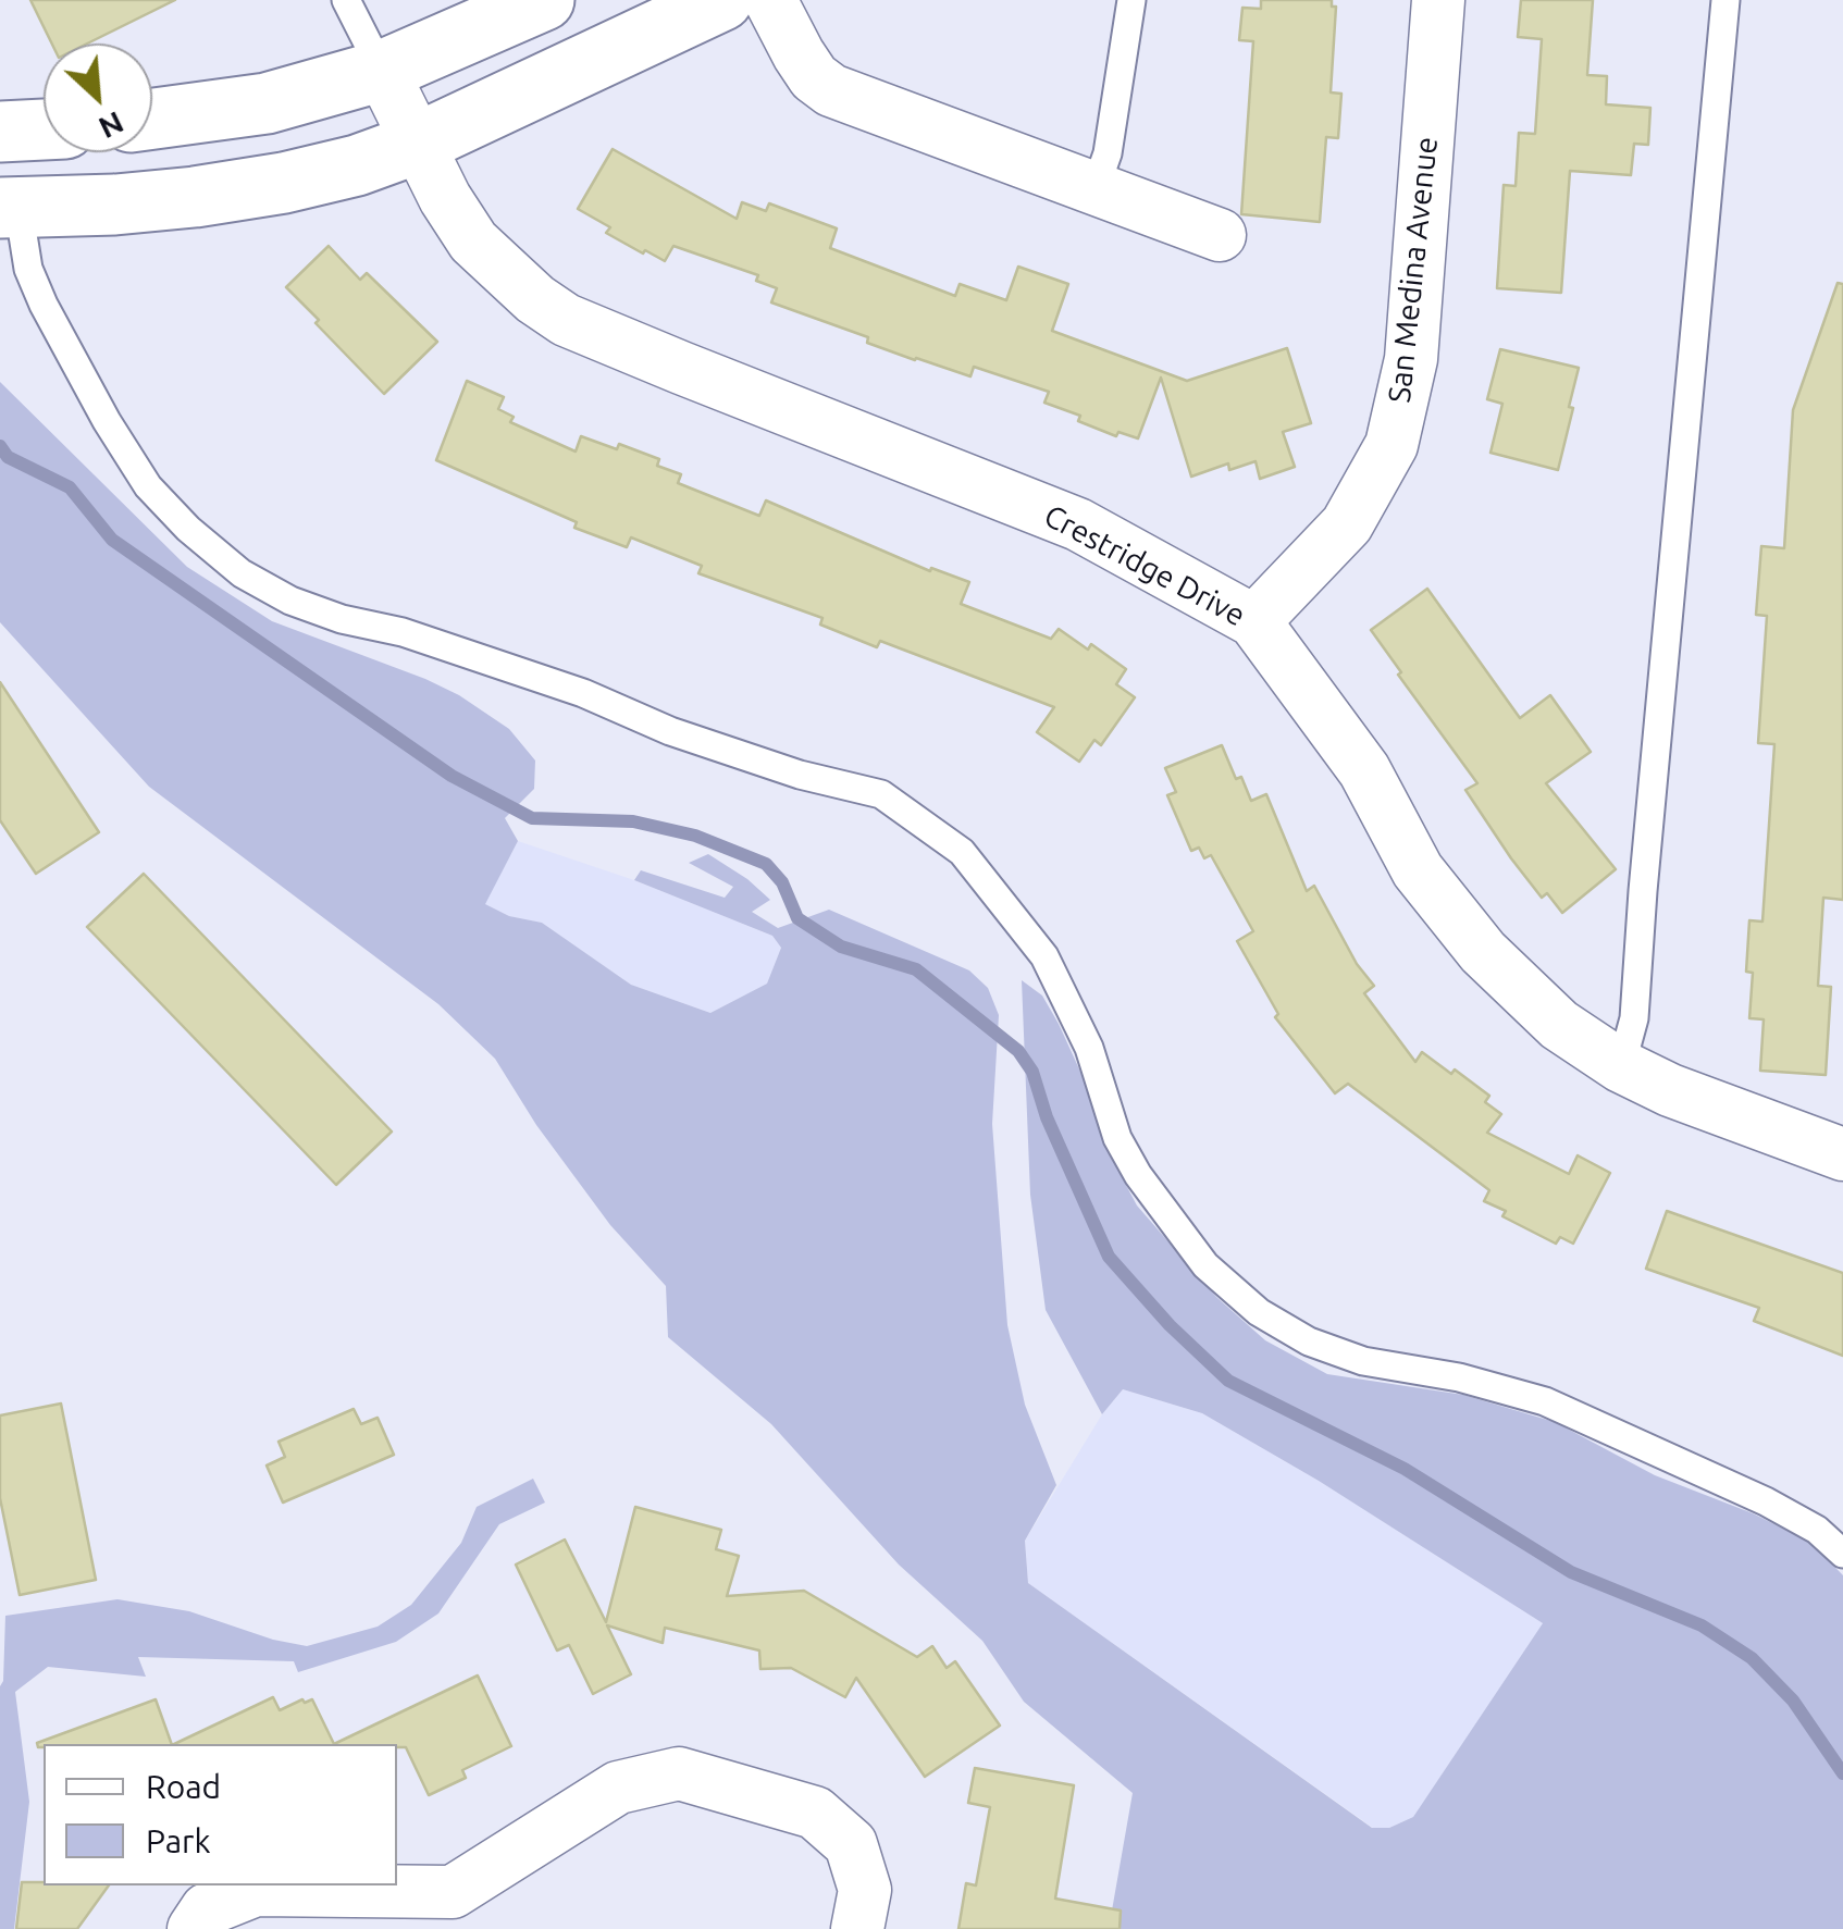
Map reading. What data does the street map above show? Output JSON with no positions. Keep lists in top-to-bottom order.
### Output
{
  "streets": {
    "street": ["San Medina Avenue", "Crestridge Drive"]
  },
  "crossings": [
    ["San Medina Avenue", "Crestridge Drive"]
  ],
  "legend": ["Road", "Park"],
  "north": "bottom right"
}
